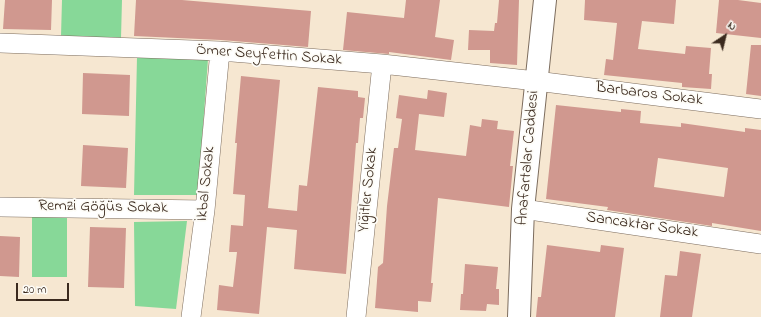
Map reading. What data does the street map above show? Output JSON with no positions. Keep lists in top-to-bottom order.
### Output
{
  "streets": {
    "street": [
      "Ömer Seyfettin Sokak",
      "Barbaros Sokak",
      "Anafartalar Caddesi",
      "İkbal Sokak",
      "Yiğitler Sokak",
      "Remzi Göğüs Sokak",
      "Sancaktar Sokak"
    ]
  },
  "crossings": [
    ["Ömer Seyfettin Sokak", "Barbaros Sokak"],
    ["Ömer Seyfettin Sokak", "Anafartalar Caddesi"],
    ["Ömer Seyfettin Sokak", "İkbal Sokak"],
    ["Ömer Seyfettin Sokak", "Yiğitler Sokak"],
    ["Barbaros Sokak", "Anafartalar Caddesi"],
    ["Anafartalar Caddesi", "Sancaktar Sokak"],
    ["İkbal Sokak", "Remzi Göğüs Sokak"]
  ],
  "scale_bar": "20 m",
  "north": "top right"
}
